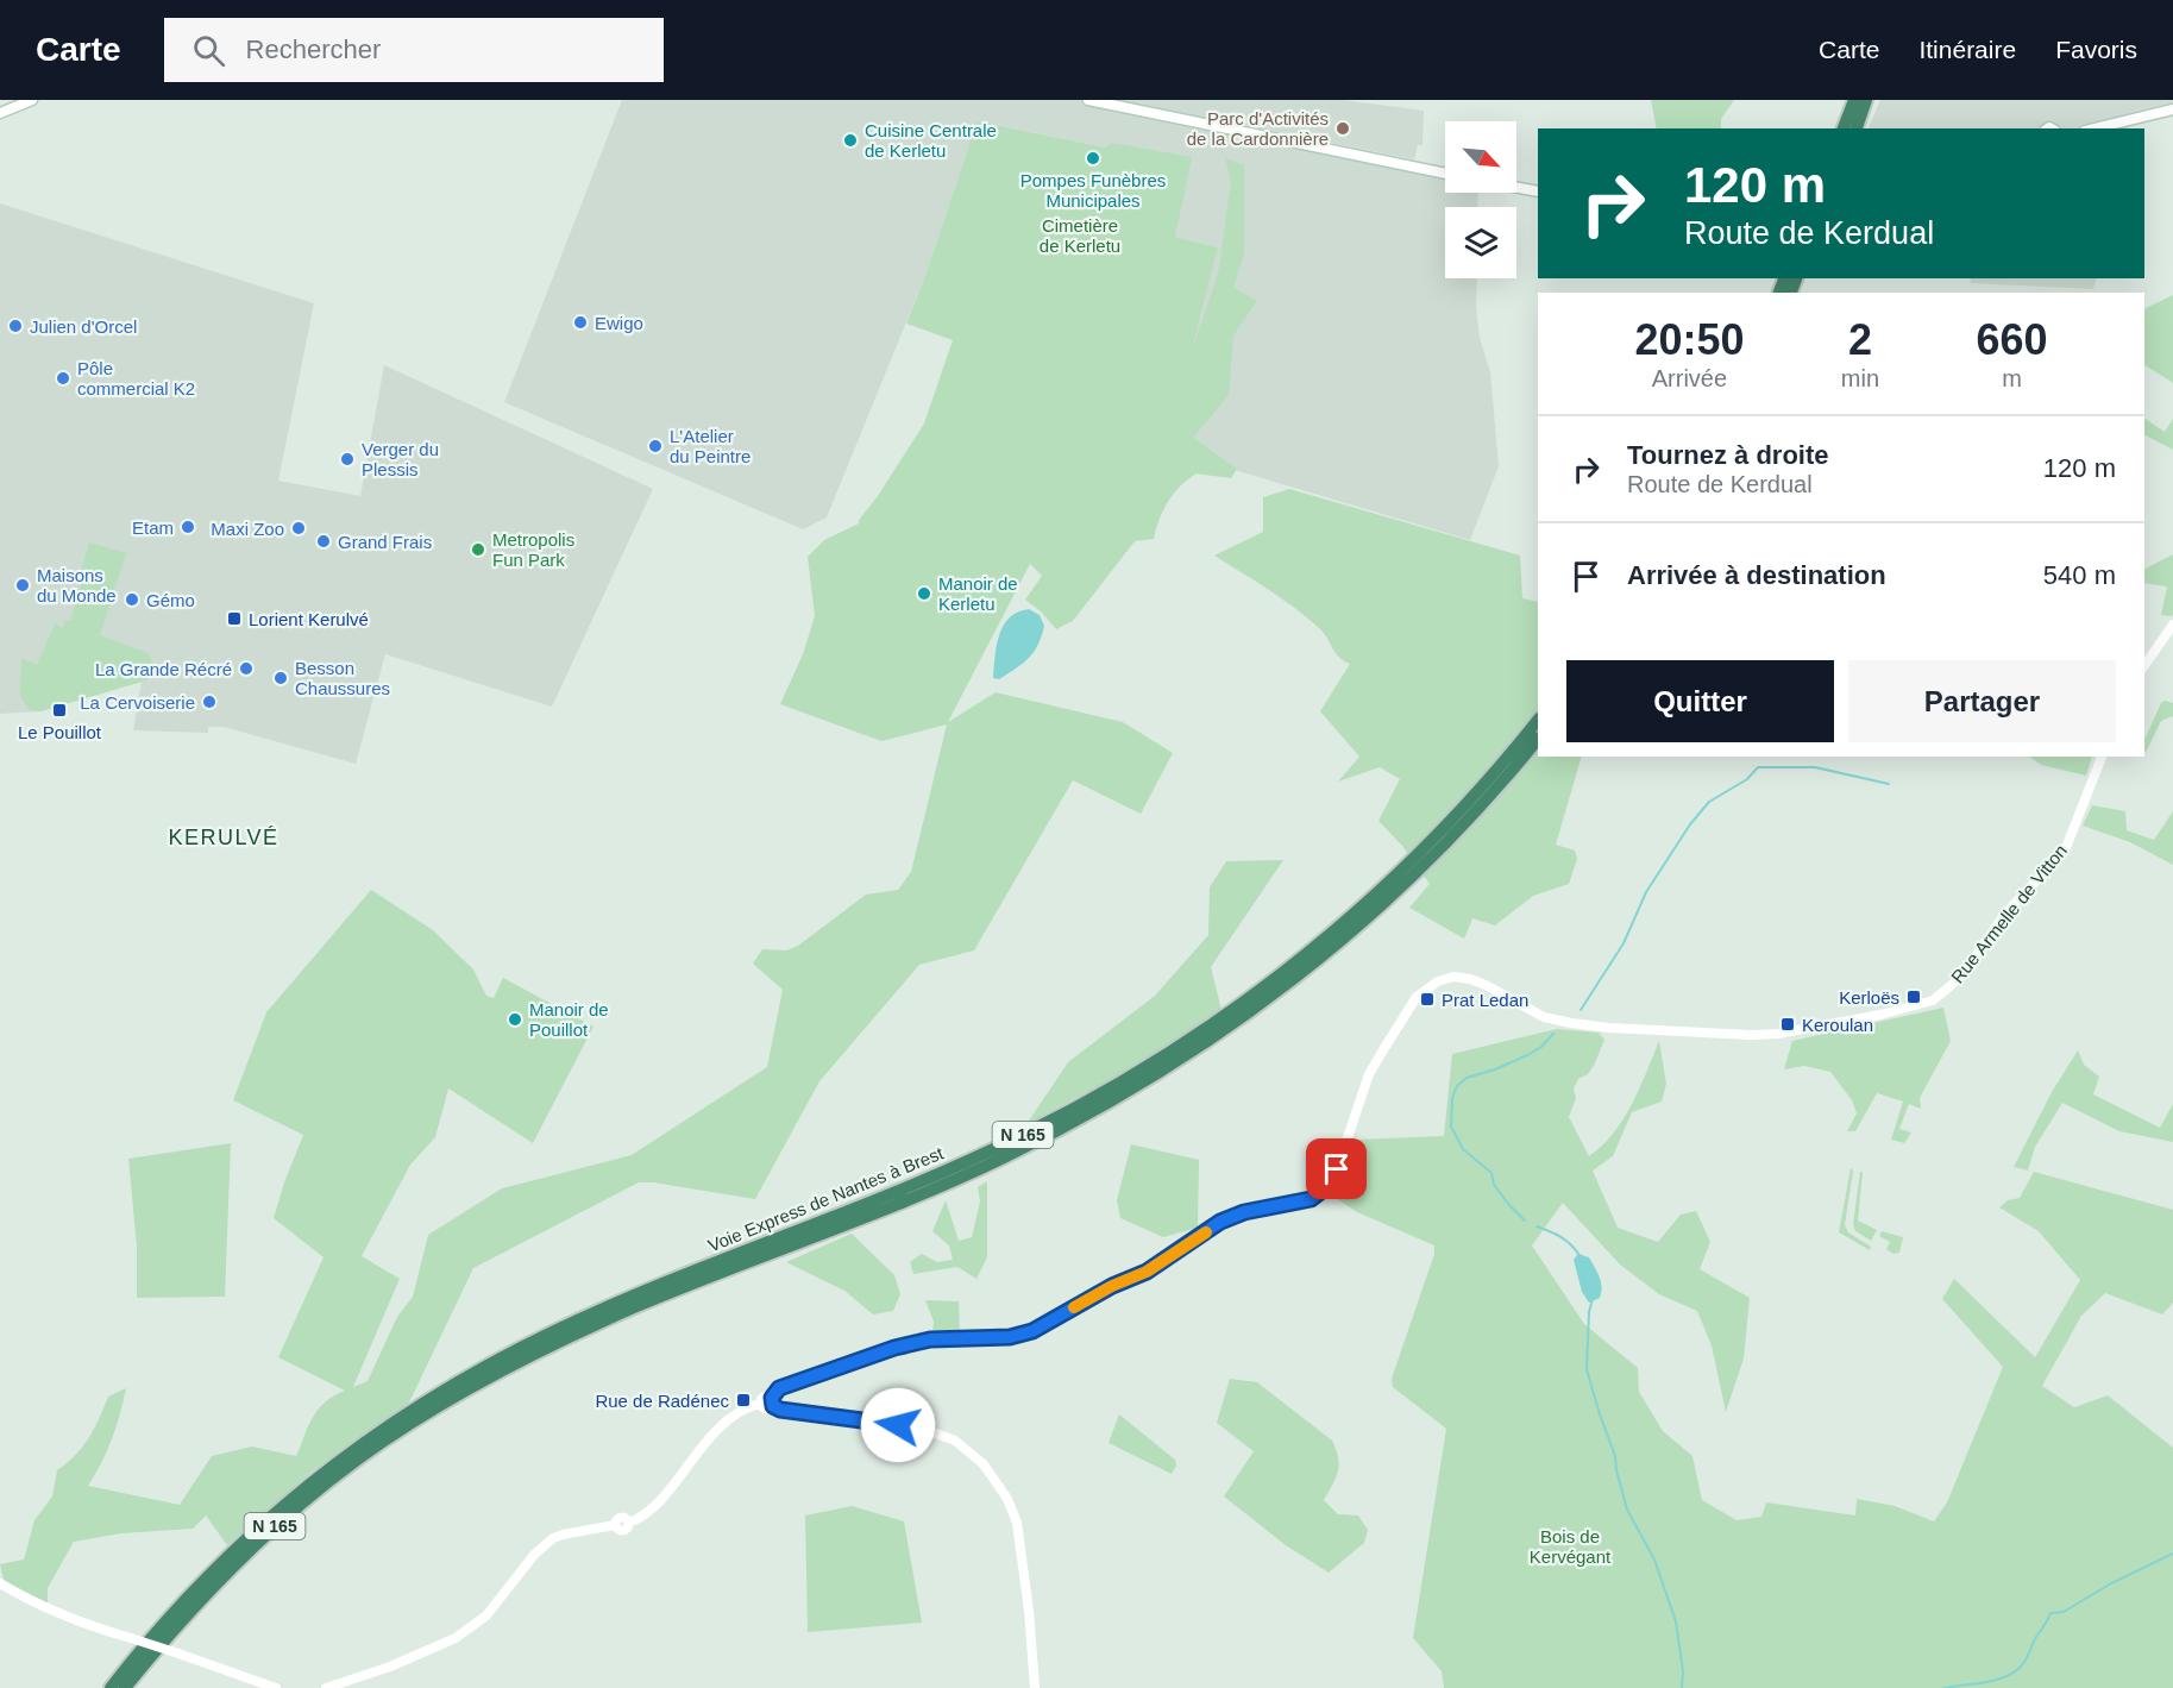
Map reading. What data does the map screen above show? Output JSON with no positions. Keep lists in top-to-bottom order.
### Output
{
  "streets": {
    "highway": ["N 165", "Voie Express de Nantes à Brest"],
    "street": ["Rue Armelle de Vitton"]
  },
  "districts": ["KERULVÉ"],
  "parks": ["Cimetière de Kerletu", "Bois de Kervégant"],
  "places": {
    "other": [
      "Parc d'Activités de la Cardonnière",
      "Cuisine Centrale de Kerletu",
      "Pompes Funèbres Municipales",
      "Ewigo",
      "Julien d'Orcel",
      "Pôle commercial K2",
      "L'Atelier du Peintre",
      "Verger du Plessis",
      "Etam",
      "Maxi Zoo",
      "Grand Frais",
      "Metropolis Fun Park",
      "Maisons du Monde",
      "Manoir de Kerletu",
      "Gémo",
      "La Grande Récré",
      "Besson Chaussures",
      "La Cervoiserie",
      "Manoir de Pouillot"
    ],
    "transit": [
      "Lorient Kerulvé",
      "Le Pouillot",
      "Kerloës",
      "Prat Ledan",
      "Keroulan",
      "Rue de Radénec"
    ]
  },
  "north": "bottom right",
  "page": {
    "header": "Carte",
    "search": "Rechercher",
    "nav": ["Carte", "Itinéraire", "Favoris"],
    "turn": ["120 m", "Route de Kerdual"],
    "eta": [
      "20:50",
      "Arrivée",
      "2",
      "min",
      "660",
      "m"
    ],
    "list": [
      {
        "name": "Tournez à droite",
        "note": "Route de Kerdual",
        "value": "120 m"
      },
      {
        "name": "Arrivée à destination",
        "value": "540 m"
      }
    ],
    "buttons": ["Quitter", "Partager"]
  }
}
